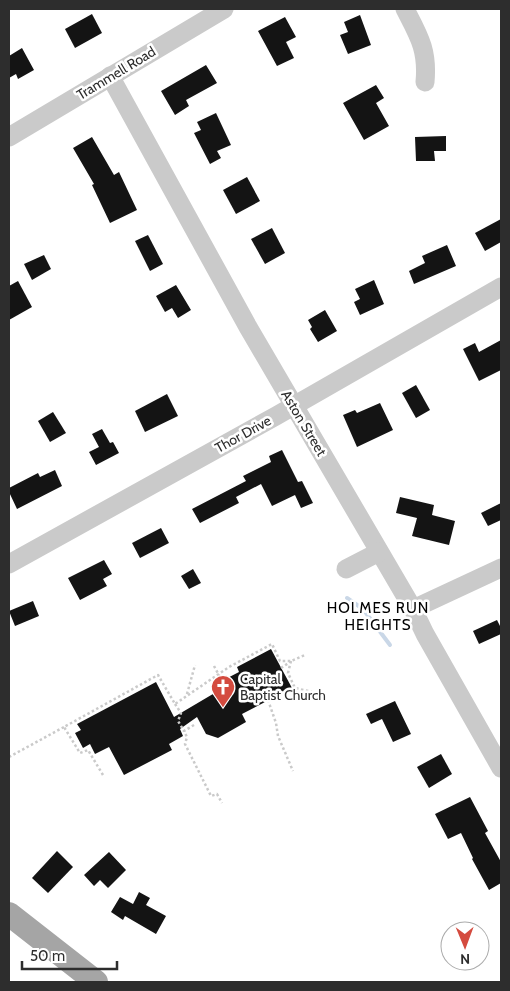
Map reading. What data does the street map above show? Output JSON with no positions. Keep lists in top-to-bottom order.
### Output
{
  "streets": {
    "street": ["Trammell Road", "Aston Street", "Thor Drive"]
  },
  "crossings": [
    ["Trammell Road", "Aston Street"],
    ["Aston Street", "Thor Drive"]
  ],
  "districts": ["HOLMES RUN HEIGHTS"],
  "places": {
    "church": ["Capital Baptist Church"]
  },
  "scale_bar": "50 m",
  "north": "bottom"
}
